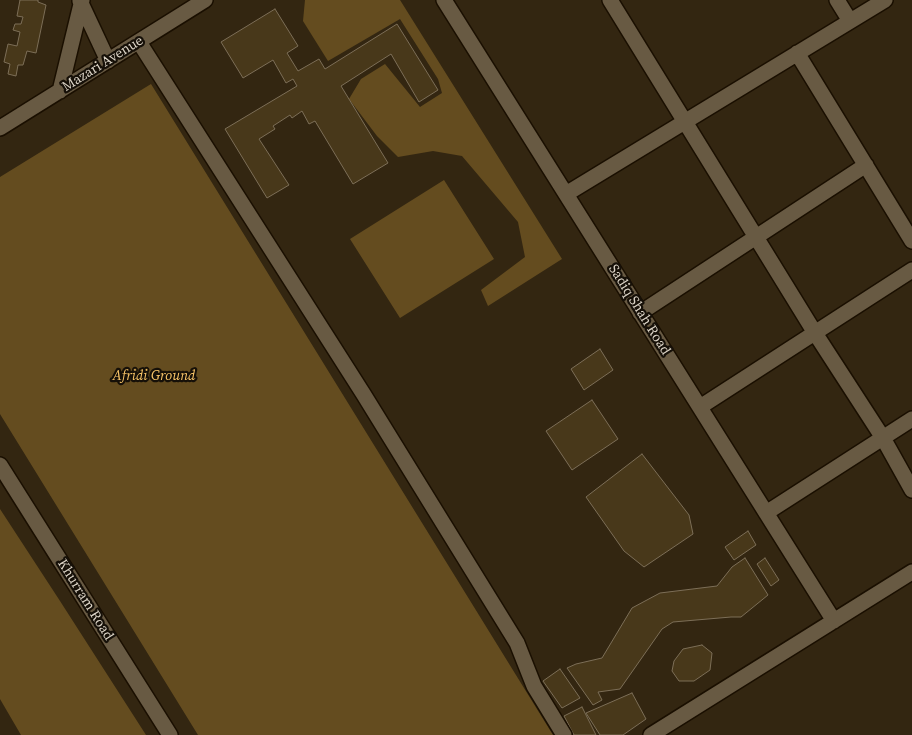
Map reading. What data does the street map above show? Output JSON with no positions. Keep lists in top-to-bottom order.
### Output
{
  "streets": {
    "street": ["Mazari Avenue", "Sadiq Shah Road", "Khurram Road"]
  },
  "parks": ["Afridi Ground"]
}
